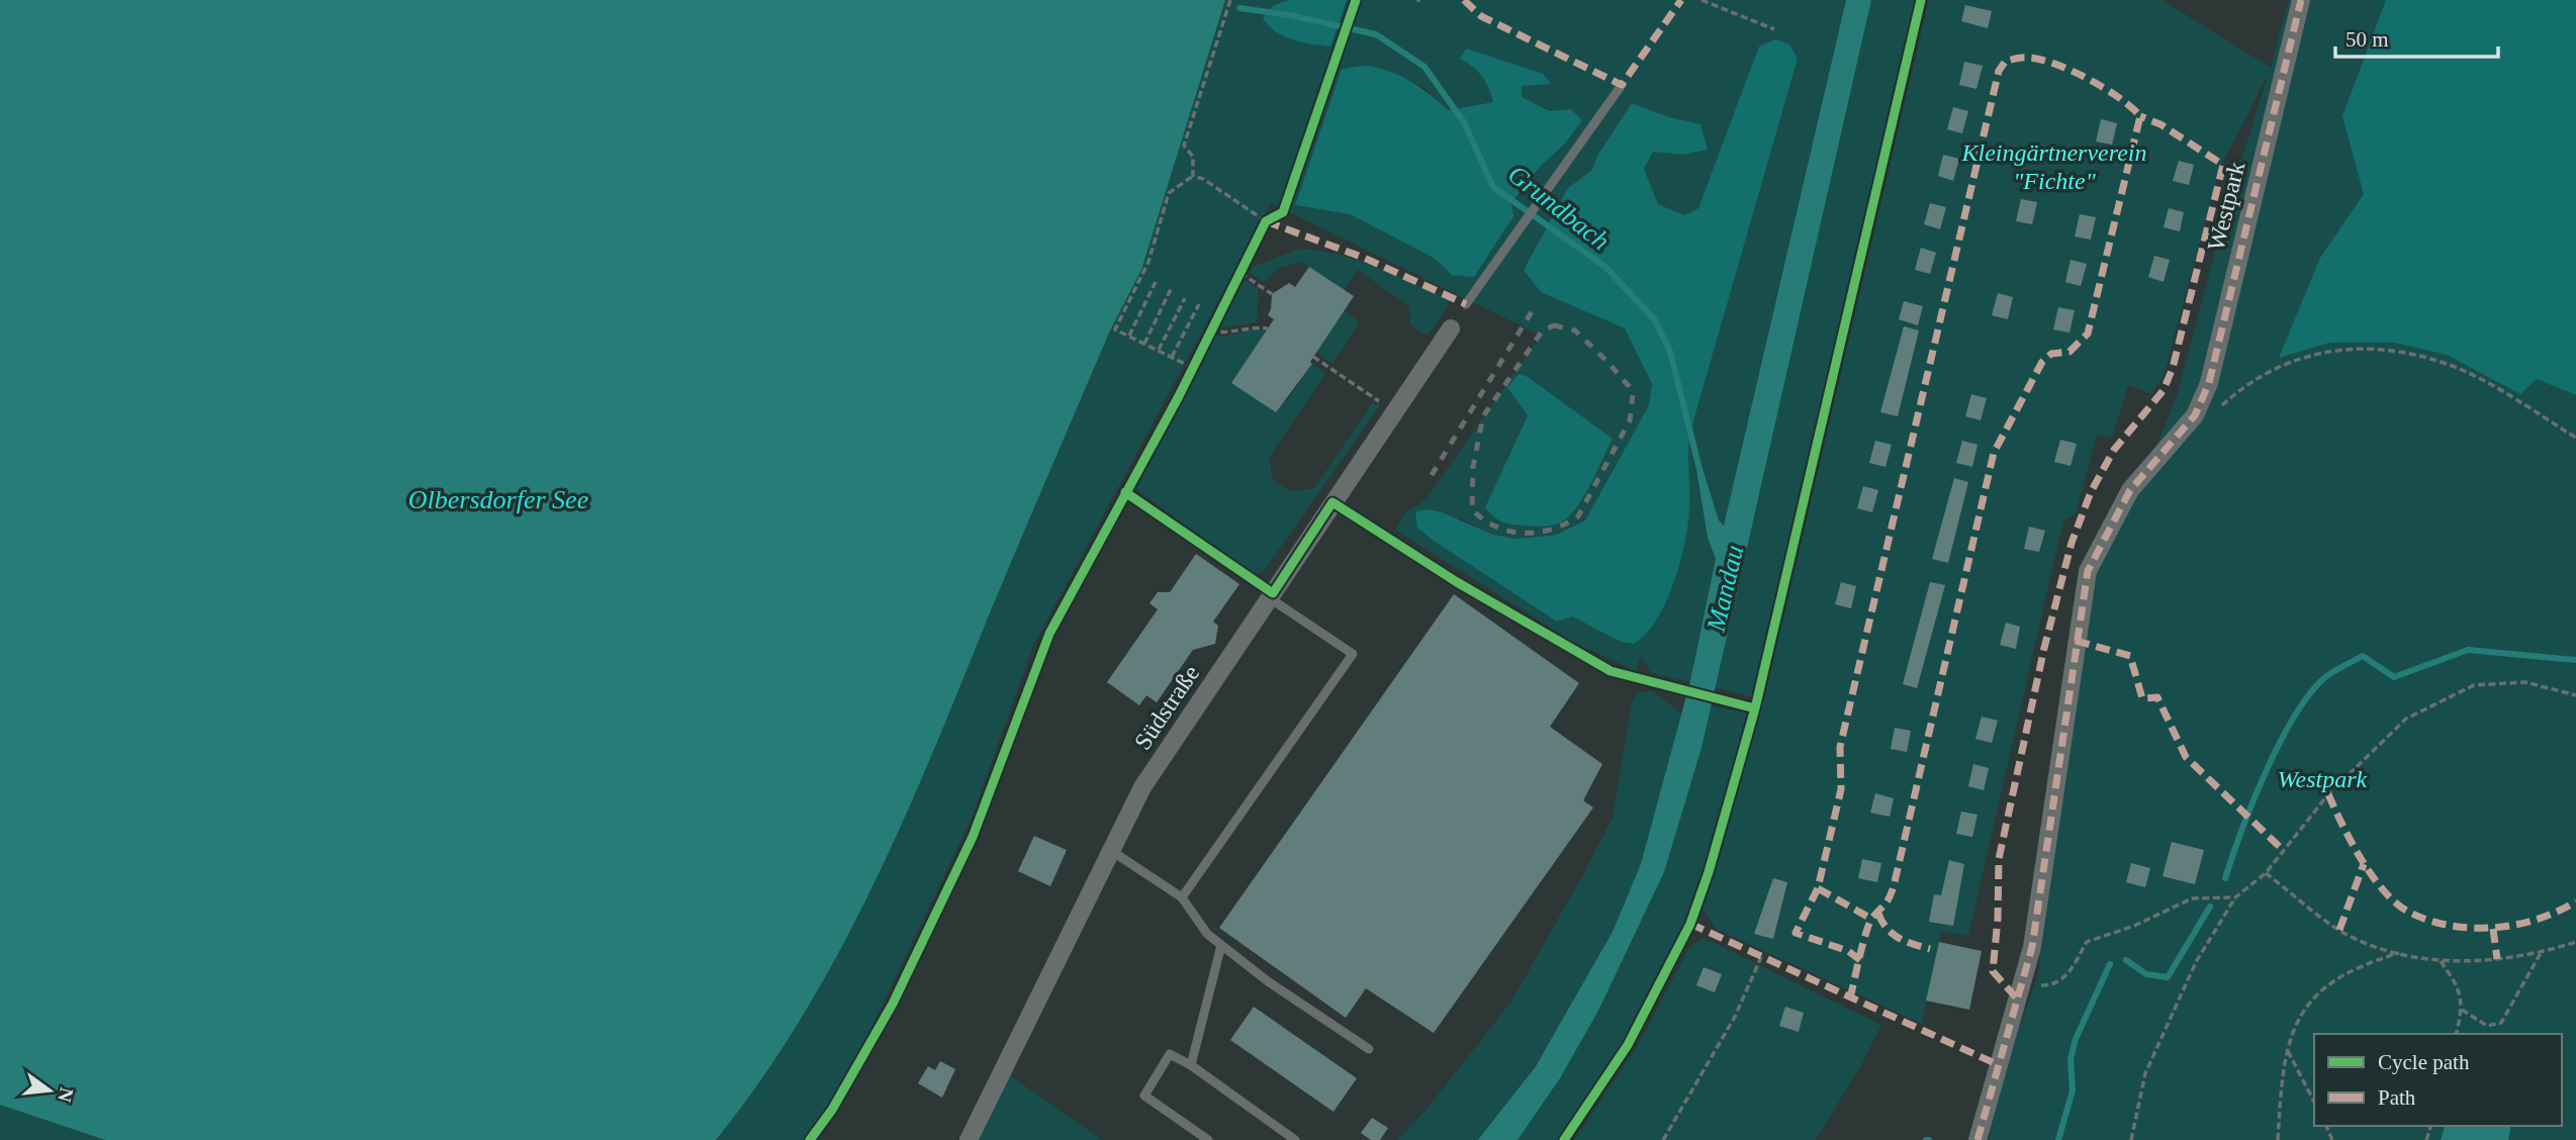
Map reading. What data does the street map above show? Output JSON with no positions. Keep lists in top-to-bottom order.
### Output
{
  "streets": {
    "street": ["Westpark", "Südstraße"]
  },
  "water": ["Grundbach", "Olbersdorfer See", "Mandau"],
  "parks": ["Kleingärtnerverein \"Fichte\"", "Westpark"],
  "legend": ["Cycle path", "Path"],
  "scale_bar": "50 m",
  "north": "right"
}
